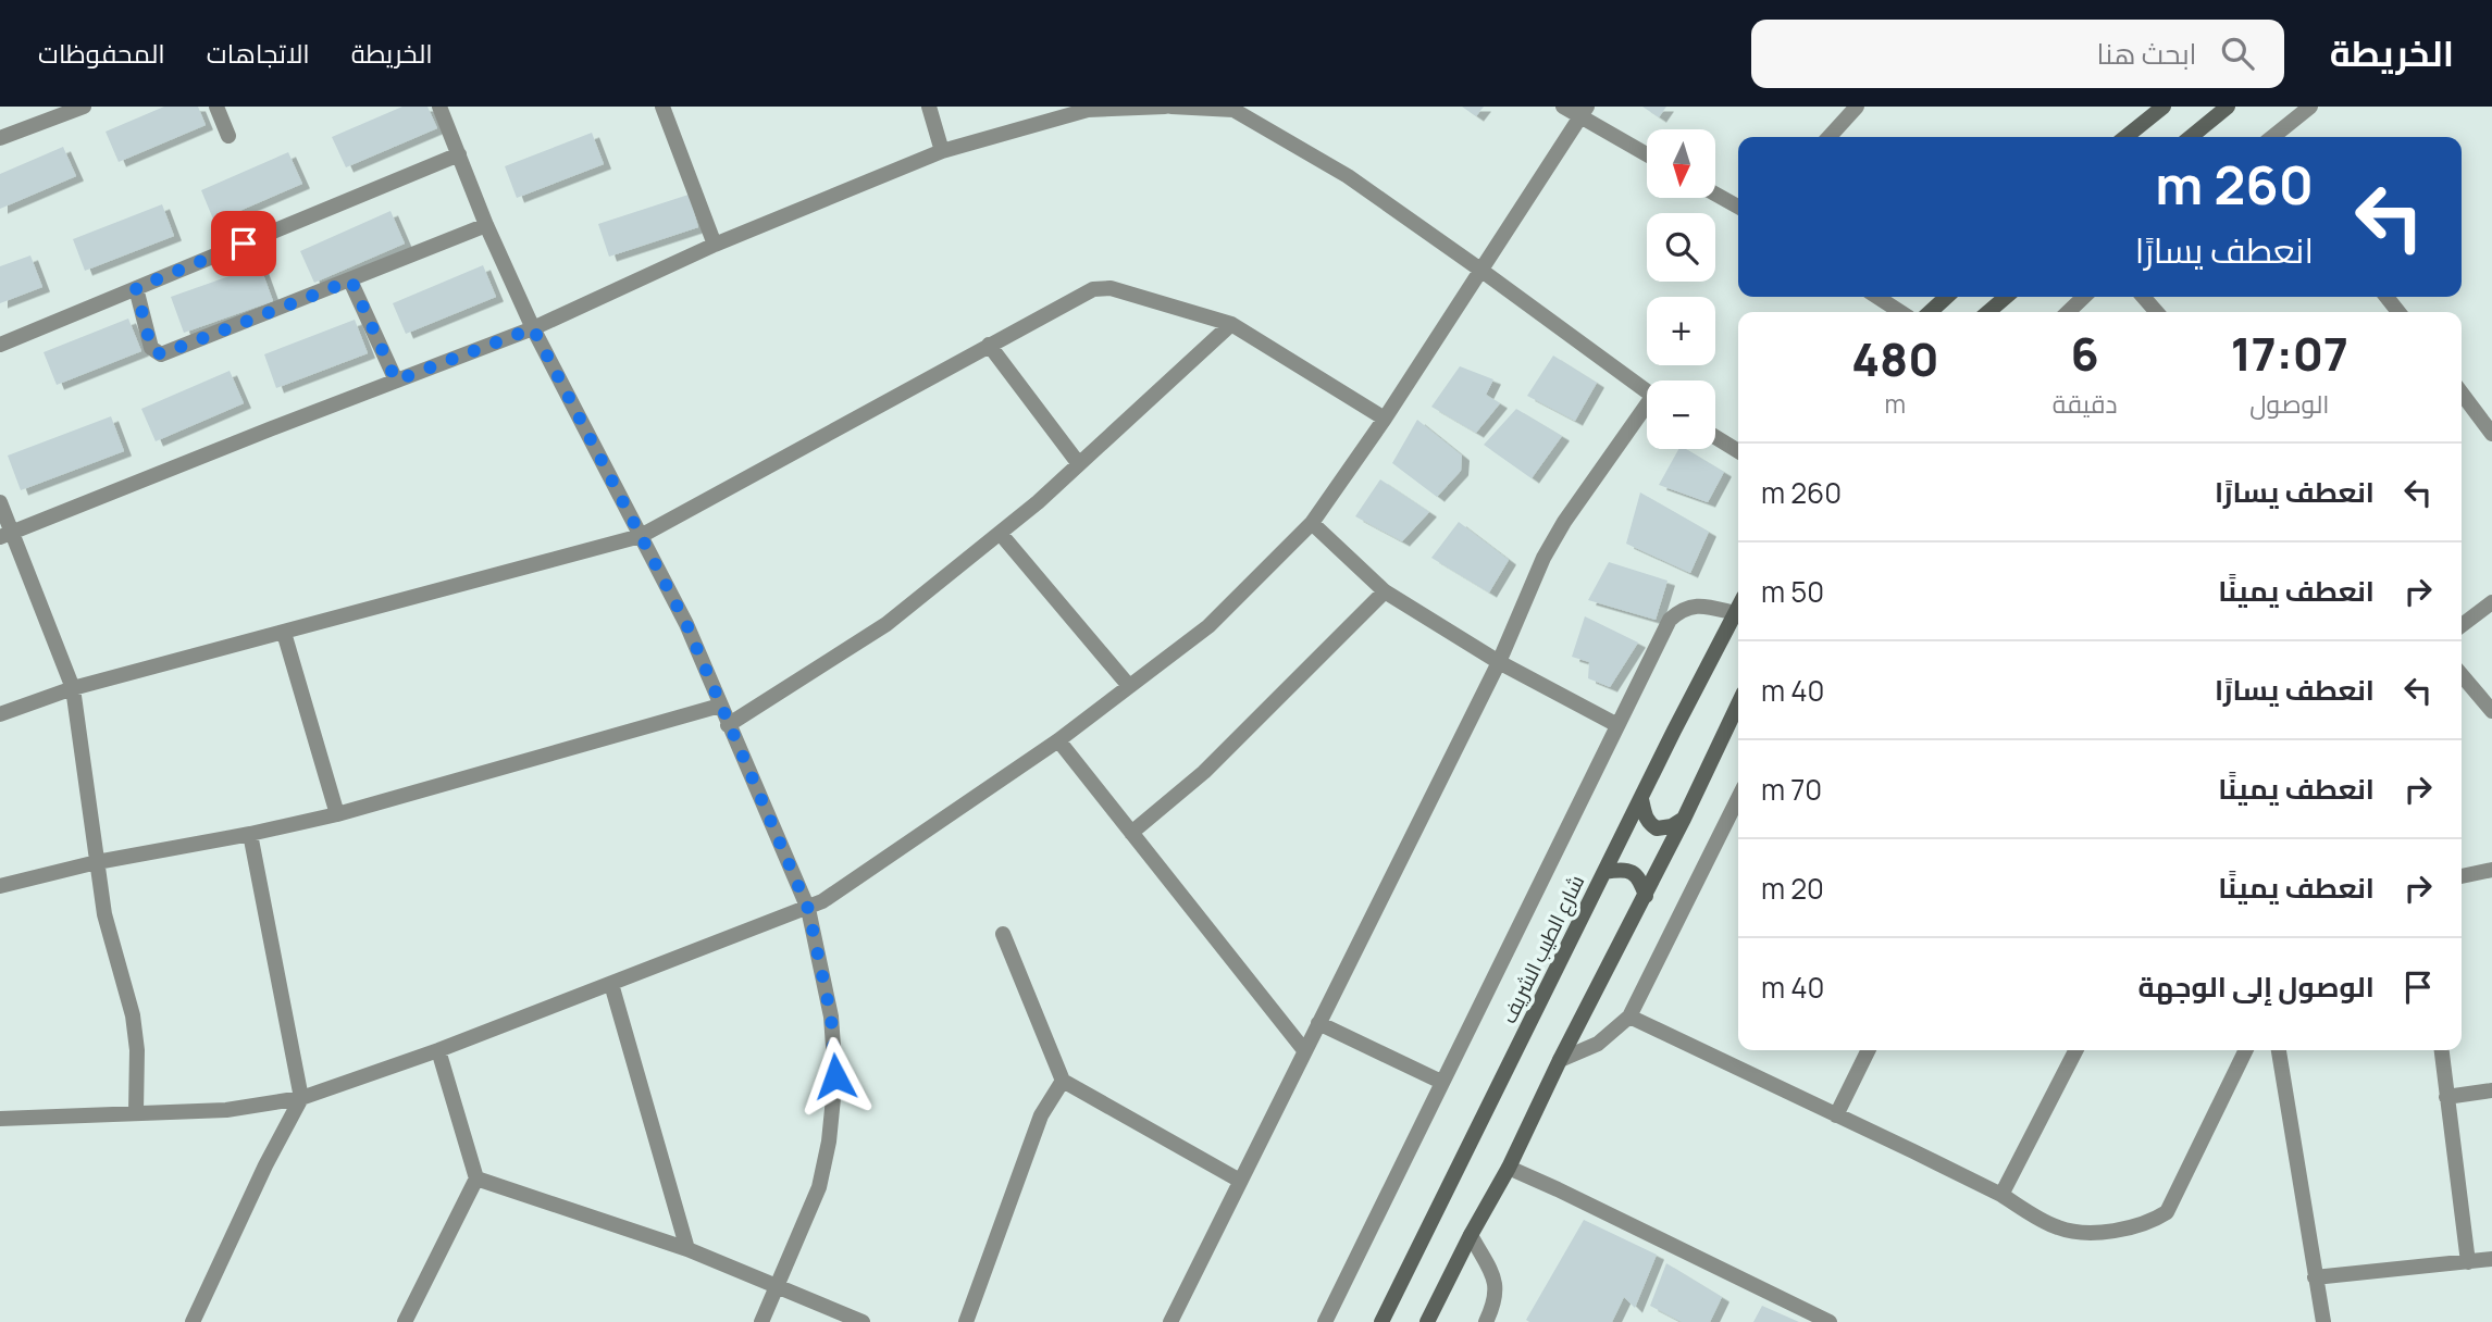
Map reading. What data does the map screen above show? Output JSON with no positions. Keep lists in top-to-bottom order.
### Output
{
  "streets": {
    "main road": ["شارع الطيب الشريف"]
  },
  "north": "bottom",
  "page": {
    "header": "الخريطة",
    "search": "ابحث هنا",
    "nav": ["الخريطة", "الاتجاهات", "المحفوظات"],
    "map_buttons": ["+", "−"],
    "turn": ["260 m", "انعطف يسارًا"],
    "eta": [
      "17:07",
      "الوصول",
      "6",
      "دقيقة",
      "480",
      "m"
    ],
    "list": [
      {
        "name": "انعطف يسارًا",
        "value": "260 m"
      },
      {
        "name": "انعطف يمينًا",
        "value": "50 m"
      },
      {
        "name": "انعطف يسارًا",
        "value": "40 m"
      },
      {
        "name": "انعطف يمينًا",
        "value": "70 m"
      },
      {
        "name": "انعطف يمينًا",
        "value": "20 m"
      },
      {
        "name": "الوصول إلى الوجهة",
        "value": "40 m"
      }
    ]
  }
}
